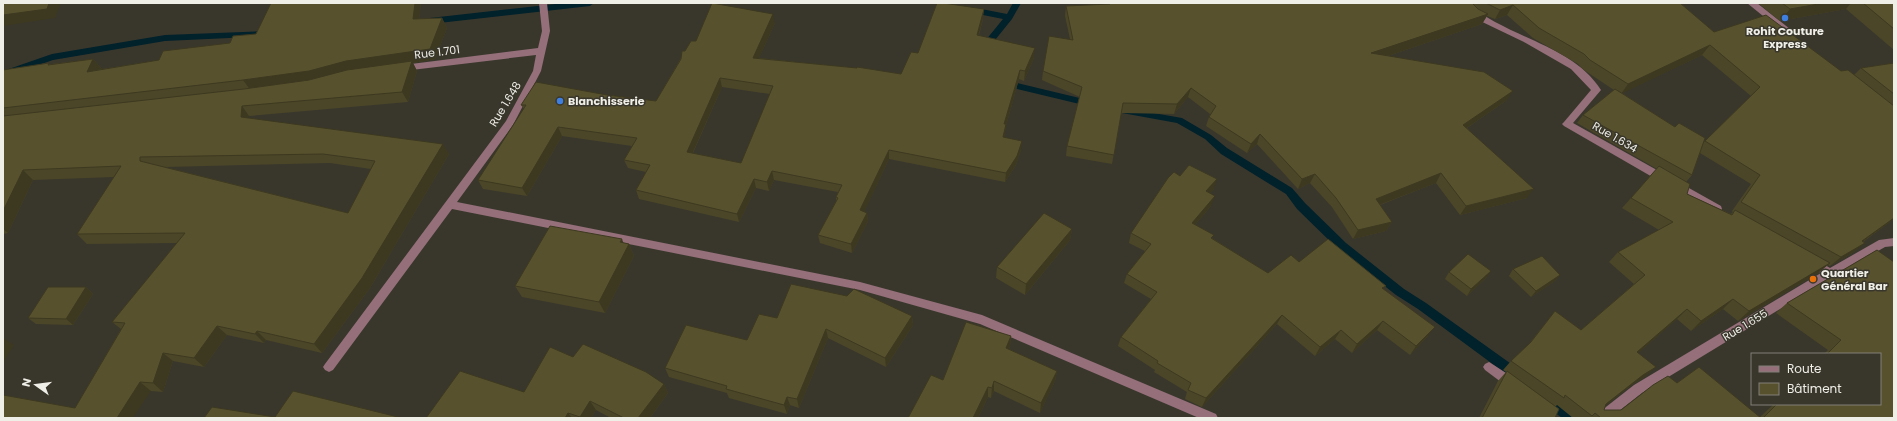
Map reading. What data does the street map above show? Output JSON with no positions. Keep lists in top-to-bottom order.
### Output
{
  "streets": {
    "street": [
      "Rue 1.701",
      "Rue 1.648",
      "Rue 1.634",
      "Rue 1.655"
    ]
  },
  "crossings": [
    ["Rue 1.701", "Rue 1.648"]
  ],
  "places": ["Rohit Couture Express", "Blanchisserie", "Quartier Général Bar"],
  "legend": ["Route", "Bâtiment"],
  "north": "left"
}
